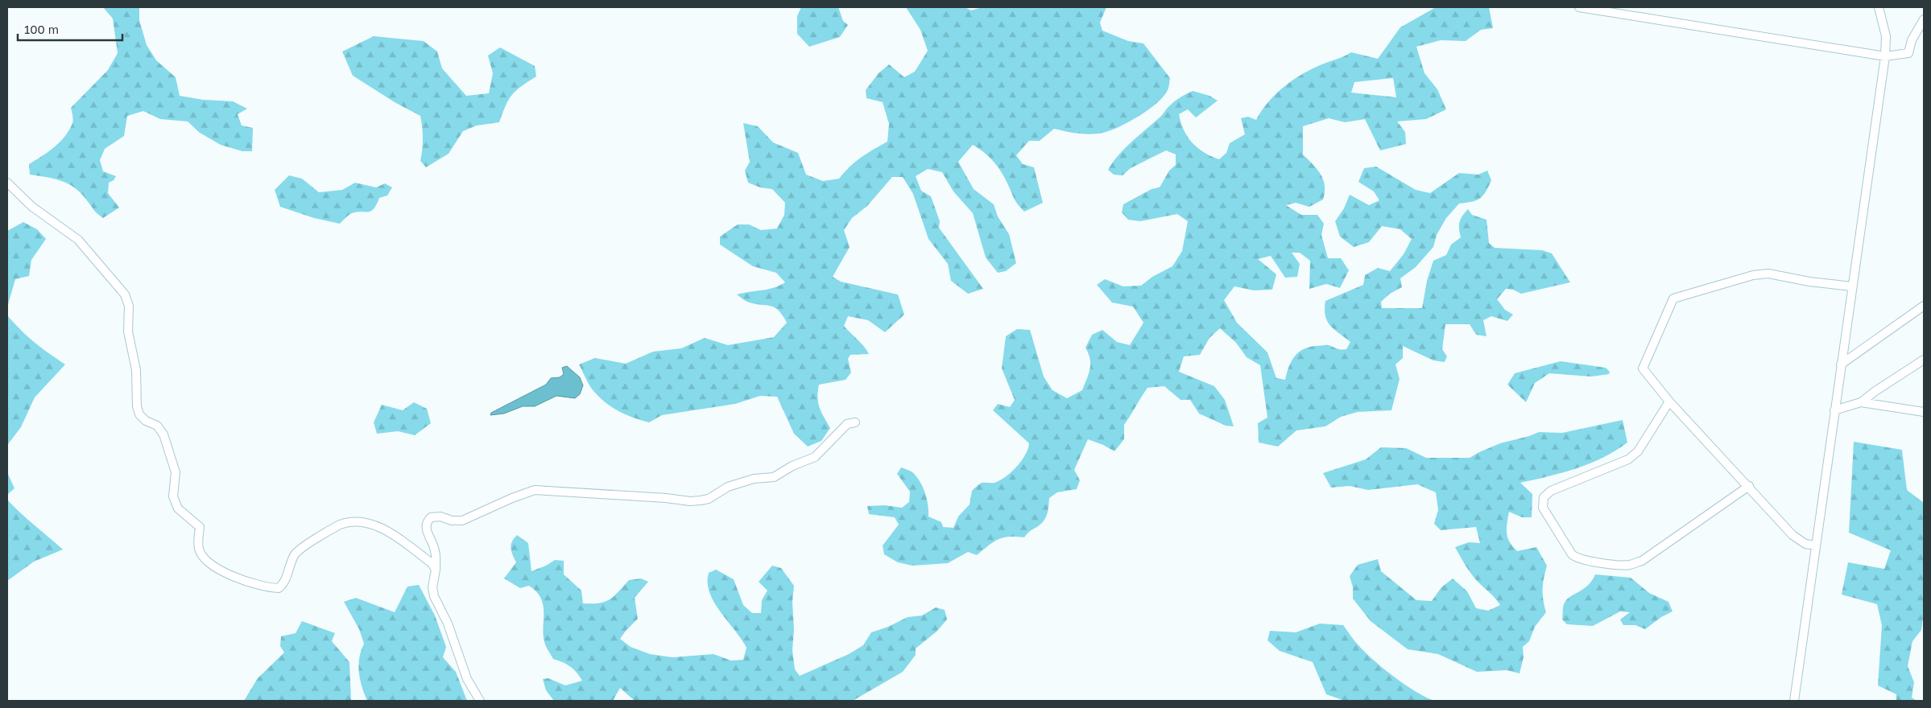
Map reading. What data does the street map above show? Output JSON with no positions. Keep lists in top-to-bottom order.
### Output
{
  "scale_bar": "100 m"
}
